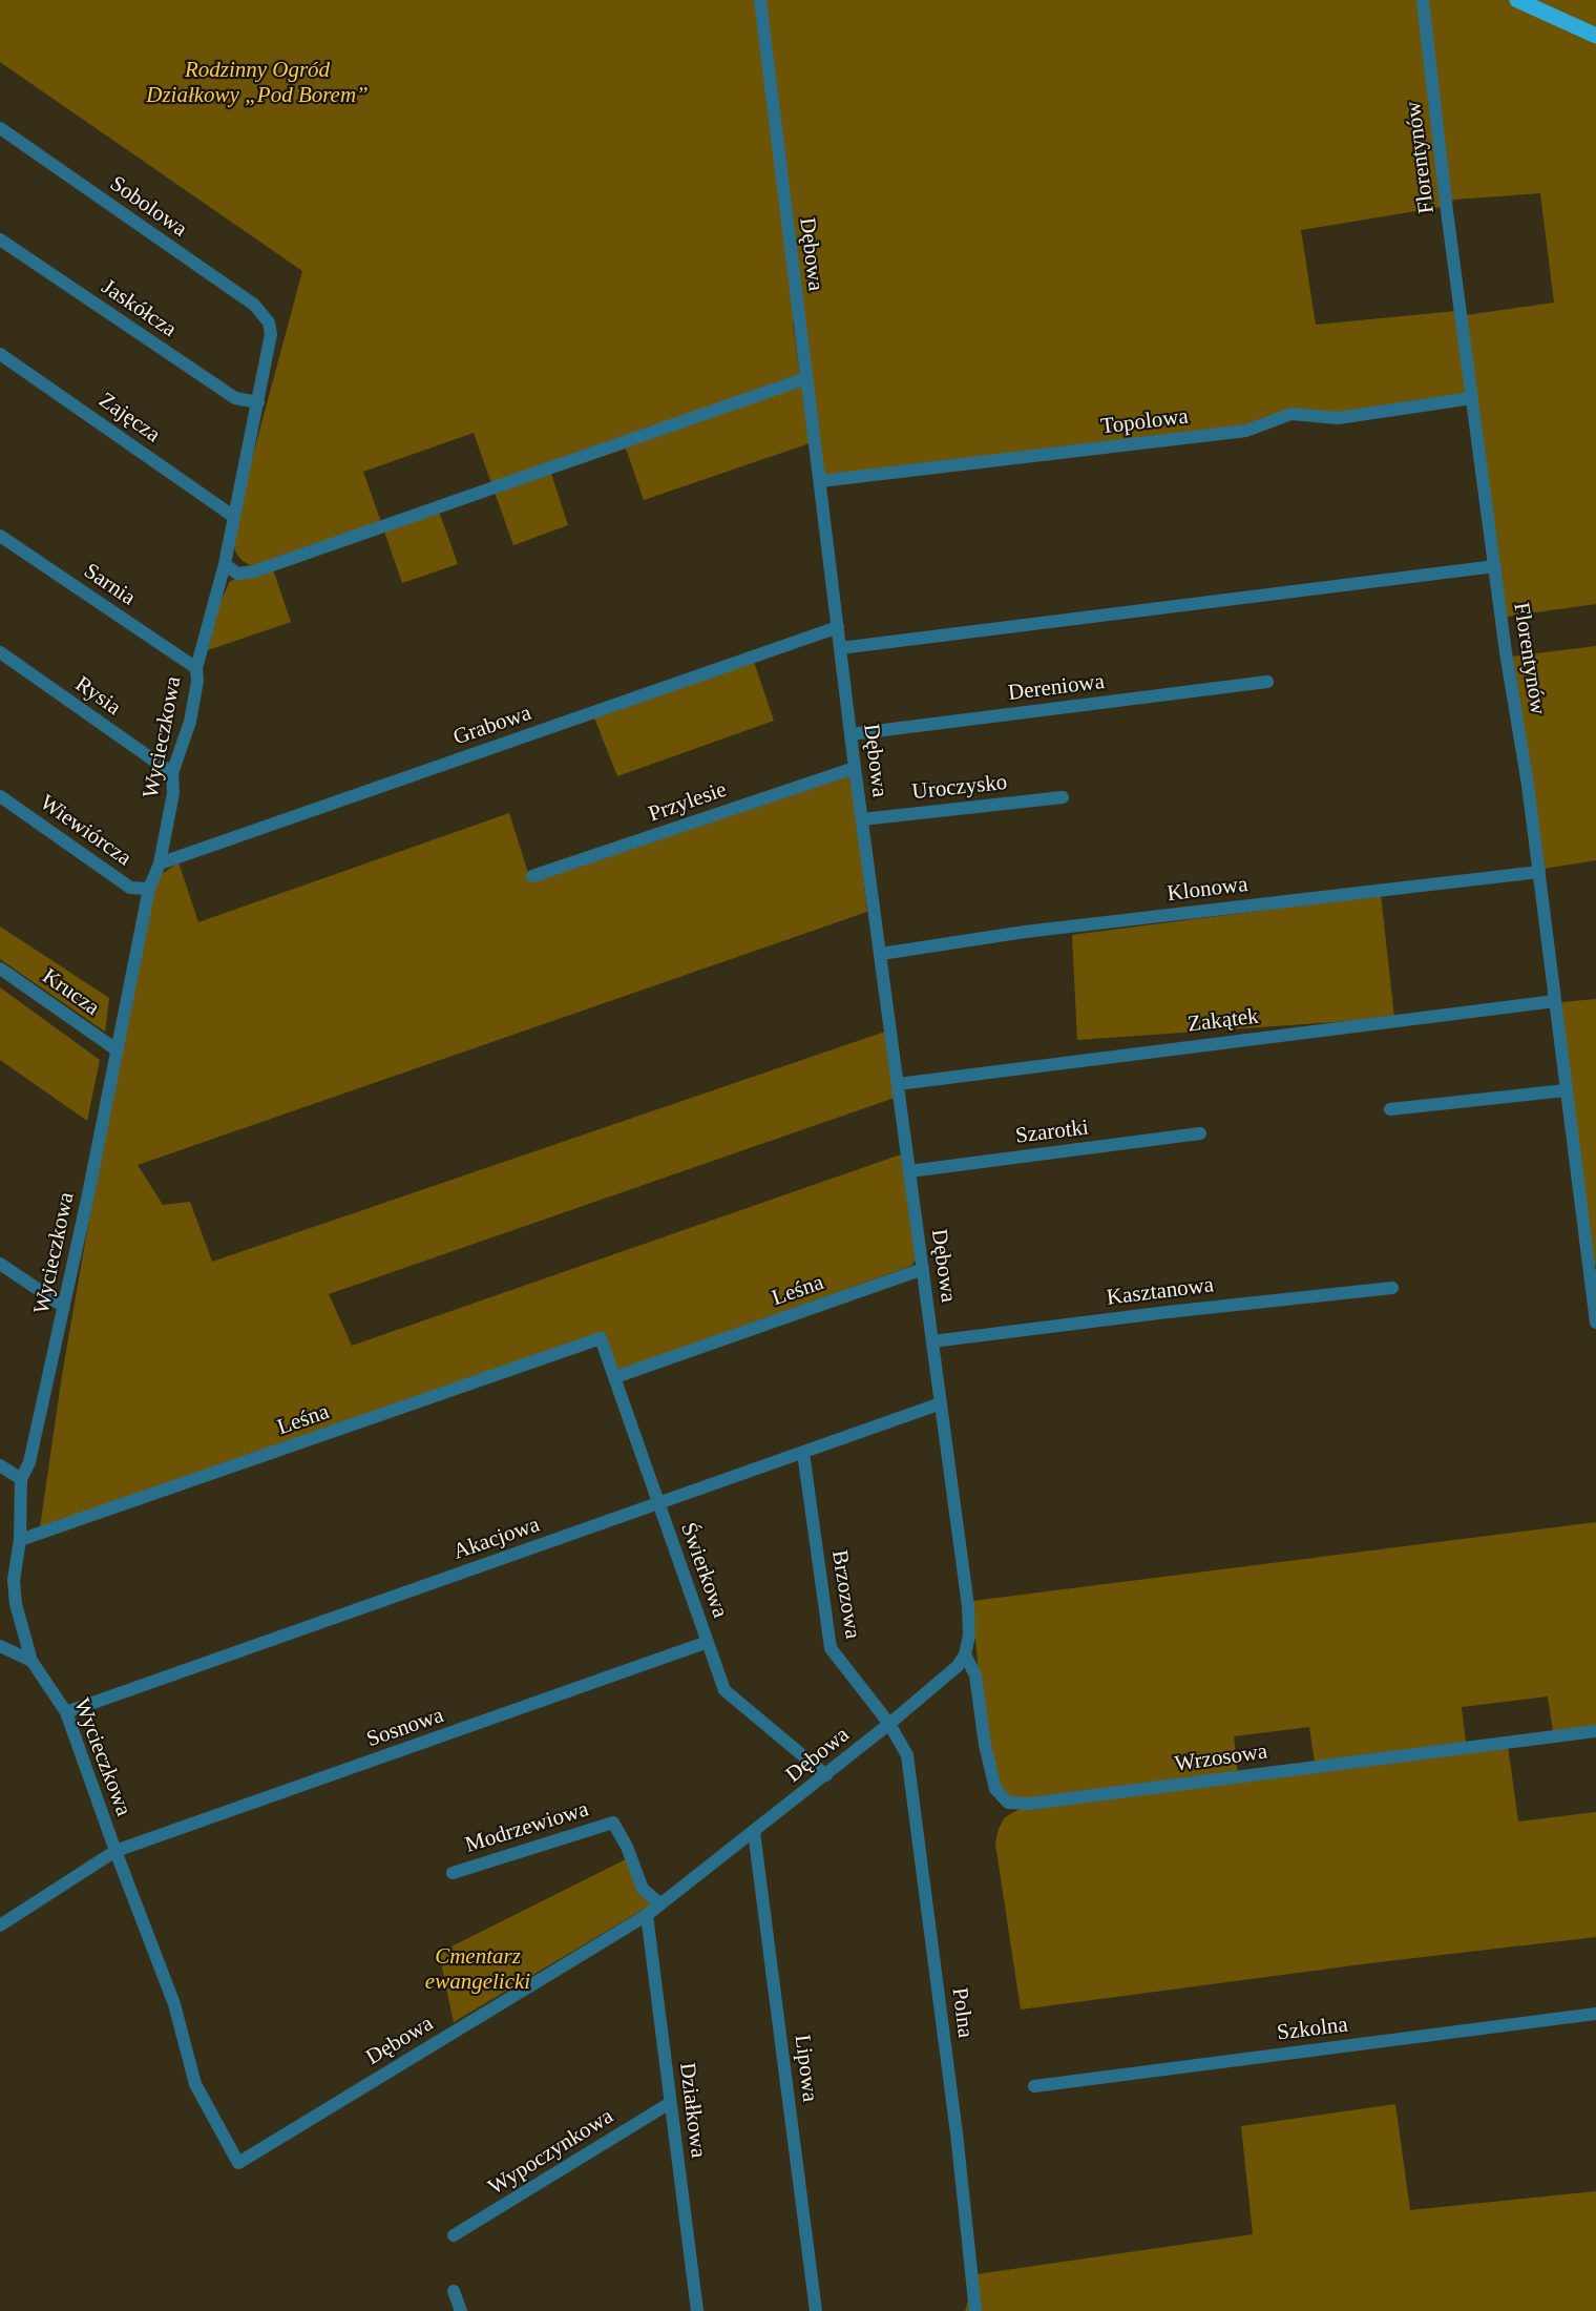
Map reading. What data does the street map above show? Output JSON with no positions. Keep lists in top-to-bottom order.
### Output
{
  "streets": {
    "street": [
      "Florentynów",
      "Sobolowa",
      "Dębowa",
      "Jaskółcza",
      "Zajęcza",
      "Topolowa",
      "Sarnia",
      "Dereniowa",
      "Rysia",
      "Grabowa",
      "Wycieczkowa",
      "Uroczysko",
      "Przylesie",
      "Wiewiórcza",
      "Klonowa",
      "Krucza",
      "Zakątek",
      "Szarotki",
      "Leśna",
      "Kasztanowa",
      "Akacjowa",
      "Świerkowa",
      "Brzozowa",
      "Sosnowa",
      "Wrzosowa",
      "Modrzewiowa",
      "Polna",
      "Szkolna",
      "Lipowa",
      "Działkowa",
      "Wypoczynkowa"
    ]
  },
  "crossings": [
    ["Florentynów", "Topolowa"],
    ["Florentynów", "Klonowa"],
    ["Florentynów", "Zakątek"],
    ["Sobolowa", "Wycieczkowa"],
    ["Dębowa", "Topolowa"],
    ["Dębowa", "Dereniowa"],
    ["Dębowa", "Grabowa"],
    ["Dębowa", "Wycieczkowa"],
    ["Dębowa", "Uroczysko"],
    ["Dębowa", "Przylesie"],
    ["Dębowa", "Klonowa"],
    ["Dębowa", "Zakątek"],
    ["Dębowa", "Szarotki"],
    ["Dębowa", "Leśna"],
    ["Dębowa", "Kasztanowa"],
    ["Dębowa", "Akacjowa"],
    ["Dębowa", "Świerkowa"],
    ["Dębowa", "Brzozowa"],
    ["Dębowa", "Wrzosowa"],
    ["Dębowa", "Modrzewiowa"],
    ["Dębowa", "Polna"],
    ["Dębowa", "Lipowa"],
    ["Dębowa", "Działkowa"],
    ["Jaskółcza", "Wycieczkowa"],
    ["Zajęcza", "Wycieczkowa"],
    ["Sarnia", "Wycieczkowa"],
    ["Rysia", "Wycieczkowa"],
    ["Grabowa", "Wycieczkowa"],
    ["Wycieczkowa", "Wiewiórcza"],
    ["Wycieczkowa", "Krucza"],
    ["Wycieczkowa", "Leśna"],
    ["Wycieczkowa", "Akacjowa"],
    ["Wycieczkowa", "Sosnowa"],
    ["Leśna", "Świerkowa"],
    ["Akacjowa", "Świerkowa"],
    ["Akacjowa", "Brzozowa"],
    ["Świerkowa", "Sosnowa"],
    ["Brzozowa", "Polna"],
    ["Działkowa", "Wypoczynkowa"]
  ],
  "parks": ["Rodzinny Ogród Działkowy „Pod Borem”", "Cmentarz ewangelicki"]
}
